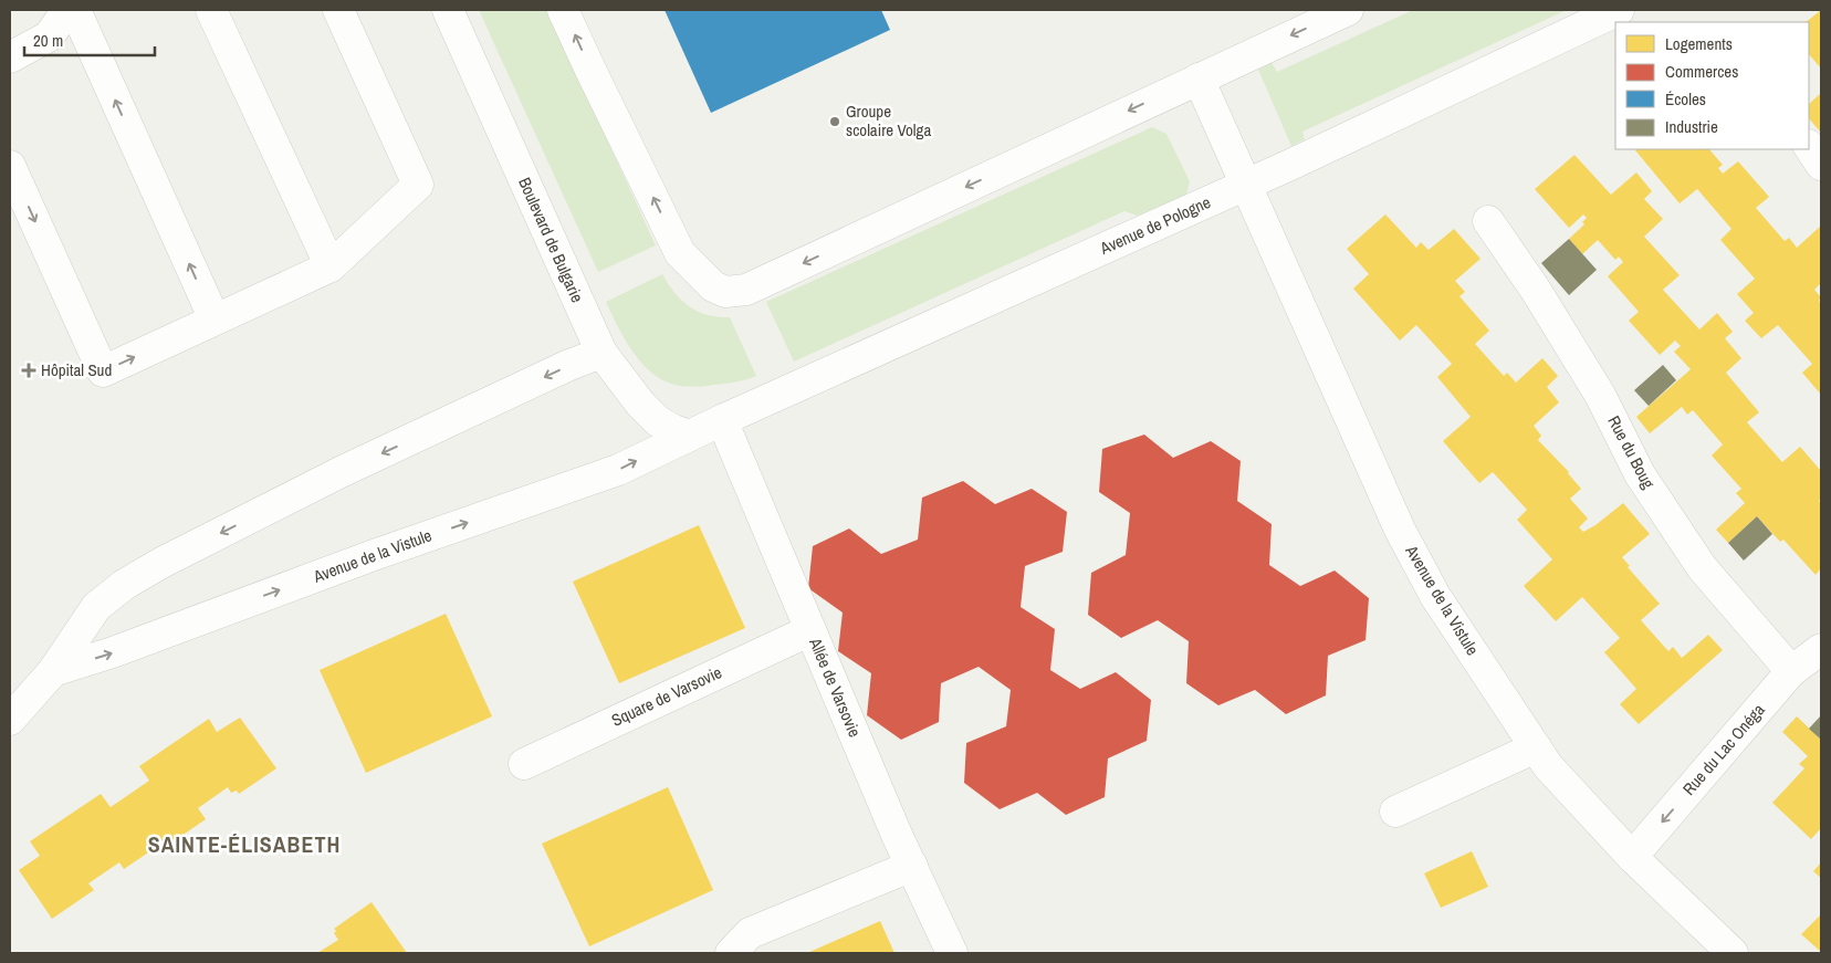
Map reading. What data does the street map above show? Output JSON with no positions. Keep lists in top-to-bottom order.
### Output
{
  "streets": {
    "street": [
      "Avenue de Pologne",
      "Boulevard de Bulgarie",
      "Rue du Boug",
      "Avenue de la Vistule",
      "Allée de Varsovie",
      "Square de Varsovie",
      "Rue du Lac Onéga"
    ]
  },
  "crossings": [
    ["Avenue de Pologne", "Boulevard de Bulgarie"],
    ["Avenue de Pologne", "Avenue de la Vistule"],
    ["Avenue de Pologne", "Allée de Varsovie"],
    ["Boulevard de Bulgarie", "Avenue de la Vistule"],
    ["Rue du Boug", "Rue du Lac Onéga"],
    ["Avenue de la Vistule", "Rue du Lac Onéga"],
    ["Allée de Varsovie", "Square de Varsovie"]
  ],
  "one_way": ["Rue du Lac Onéga"],
  "districts": ["SAINTE-ÉLISABETH"],
  "places": {
    "other": ["Groupe scolaire Volga"],
    "health": ["Hôpital Sud"]
  },
  "legend": [
    "Logements",
    "Commerces",
    "Écoles",
    "Industrie"
  ],
  "scale_bar": "20 m"
}
